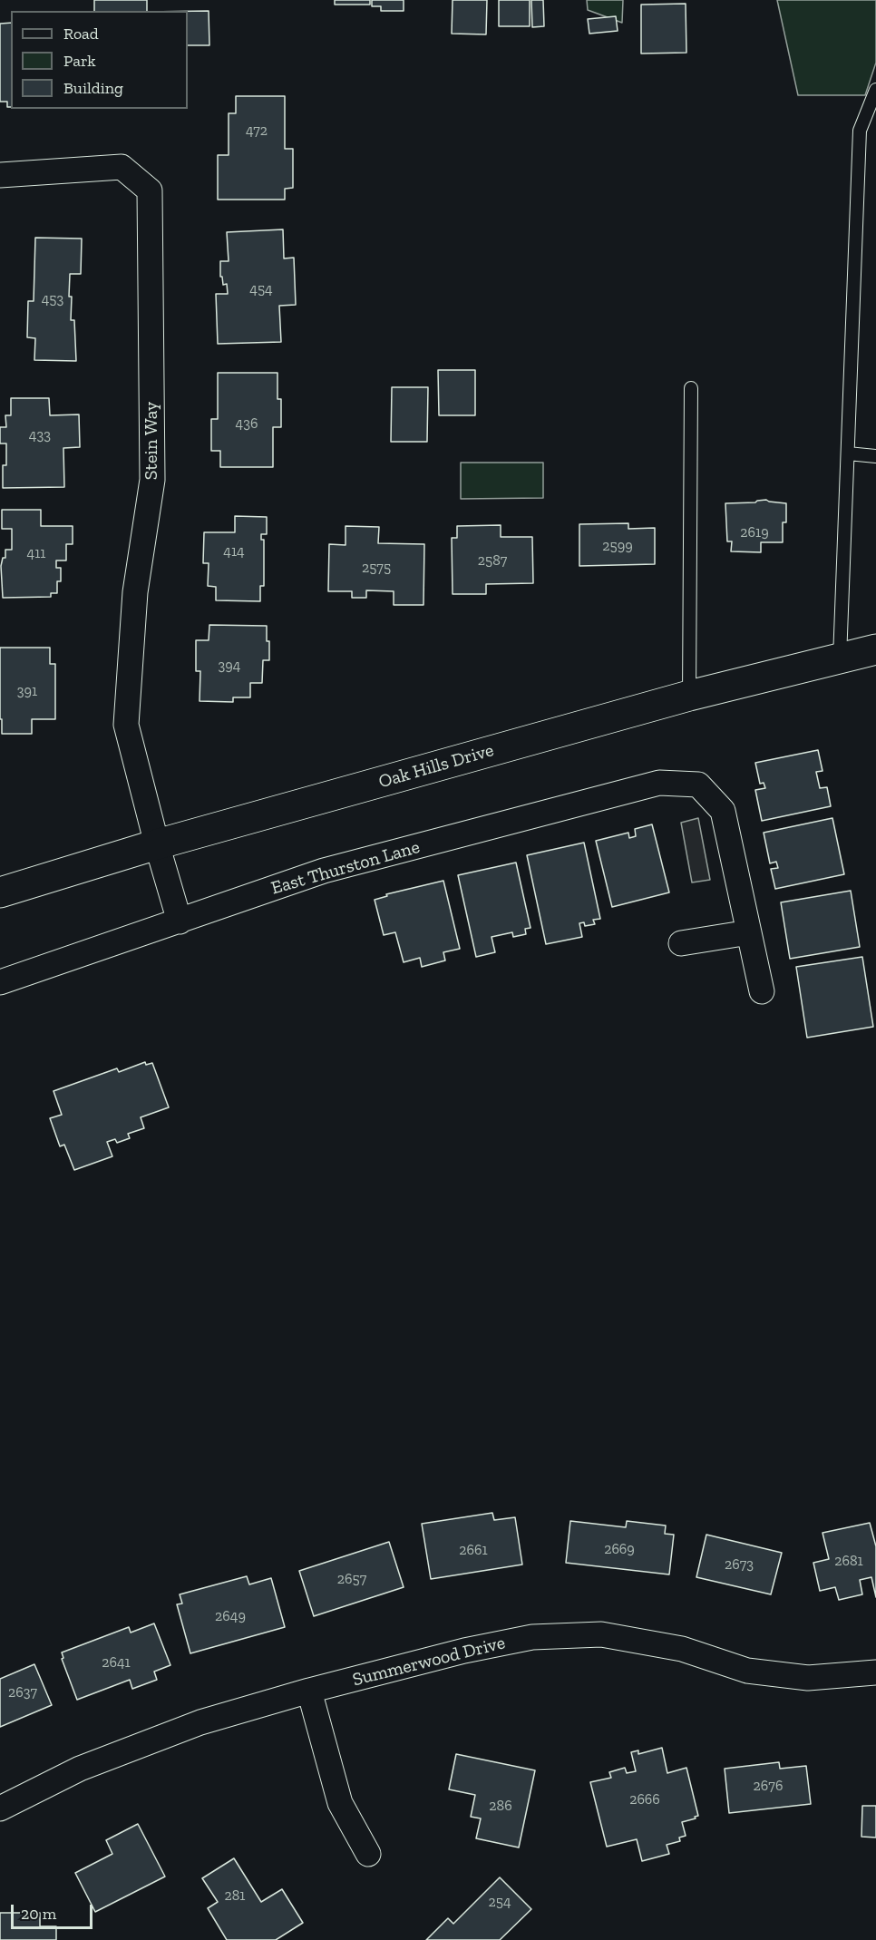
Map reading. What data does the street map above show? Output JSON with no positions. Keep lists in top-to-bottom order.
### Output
{
  "streets": {
    "main road": ["Oak Hills Drive"],
    "street": ["Stein Way", "East Thurston Lane", "Summerwood Drive"]
  },
  "crossings": [
    ["Stein Way", "Oak Hills Drive"],
    ["Stein Way", "East Thurston Lane"]
  ],
  "house_numbers": [
    "472",
    "454",
    "453",
    "436",
    "433",
    "2619",
    "2599",
    "414",
    "411",
    "2587",
    "2575",
    "394",
    "391",
    "2669",
    "2661",
    "2681",
    "2673",
    "2657",
    "2649",
    "2641",
    "2637",
    "2676",
    "2666",
    "286",
    "281",
    "254"
  ],
  "legend": ["Road", "Park", "Building"],
  "scale_bar": "20 m"
}
